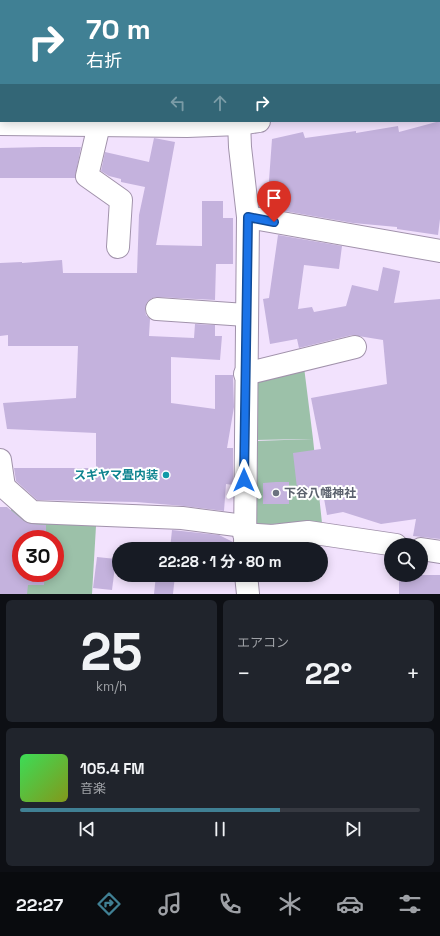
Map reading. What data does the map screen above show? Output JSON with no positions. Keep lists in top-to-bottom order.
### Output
{
  "places": ["スギヤマ畳内装", "下谷八幡神社"],
  "page": {
    "turn": ["70 m", "右折"],
    "limit": "30",
    "trip": "22:28 · 1 分 · 80 m",
    "tile": [
      ["25", "km/h"],
      "エアコン"
    ],
    "heat": ["−", "22°", "+"],
    "song": ["105.4 FM", "音楽"],
    "tabs": "22:27"
  }
}
